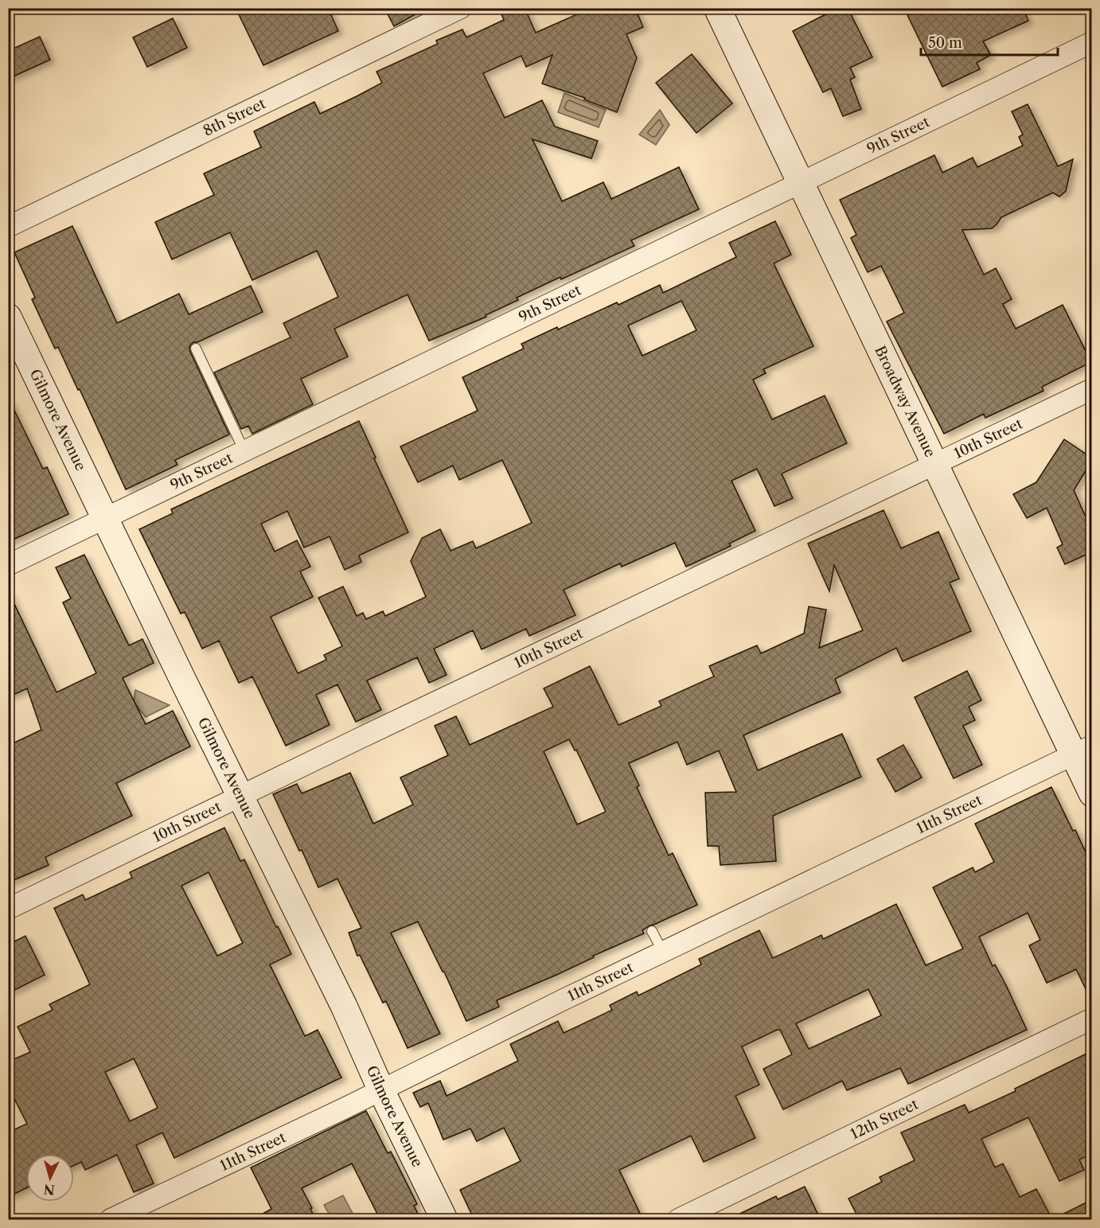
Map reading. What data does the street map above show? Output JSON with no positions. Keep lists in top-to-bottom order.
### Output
{
  "streets": {
    "main road": ["Broadway Avenue", "Gilmore Avenue"],
    "street": [
      "8th Street",
      "9th Street",
      "10th Street",
      "11th Street",
      "12th Street"
    ]
  },
  "crossings": [
    ["9th Street", "Broadway Avenue"],
    ["9th Street", "Gilmore Avenue"],
    ["Broadway Avenue", "10th Street"],
    ["Broadway Avenue", "11th Street"],
    ["Gilmore Avenue", "10th Street"],
    ["Gilmore Avenue", "11th Street"]
  ],
  "scale_bar": "50 m",
  "north": "bottom"
}
